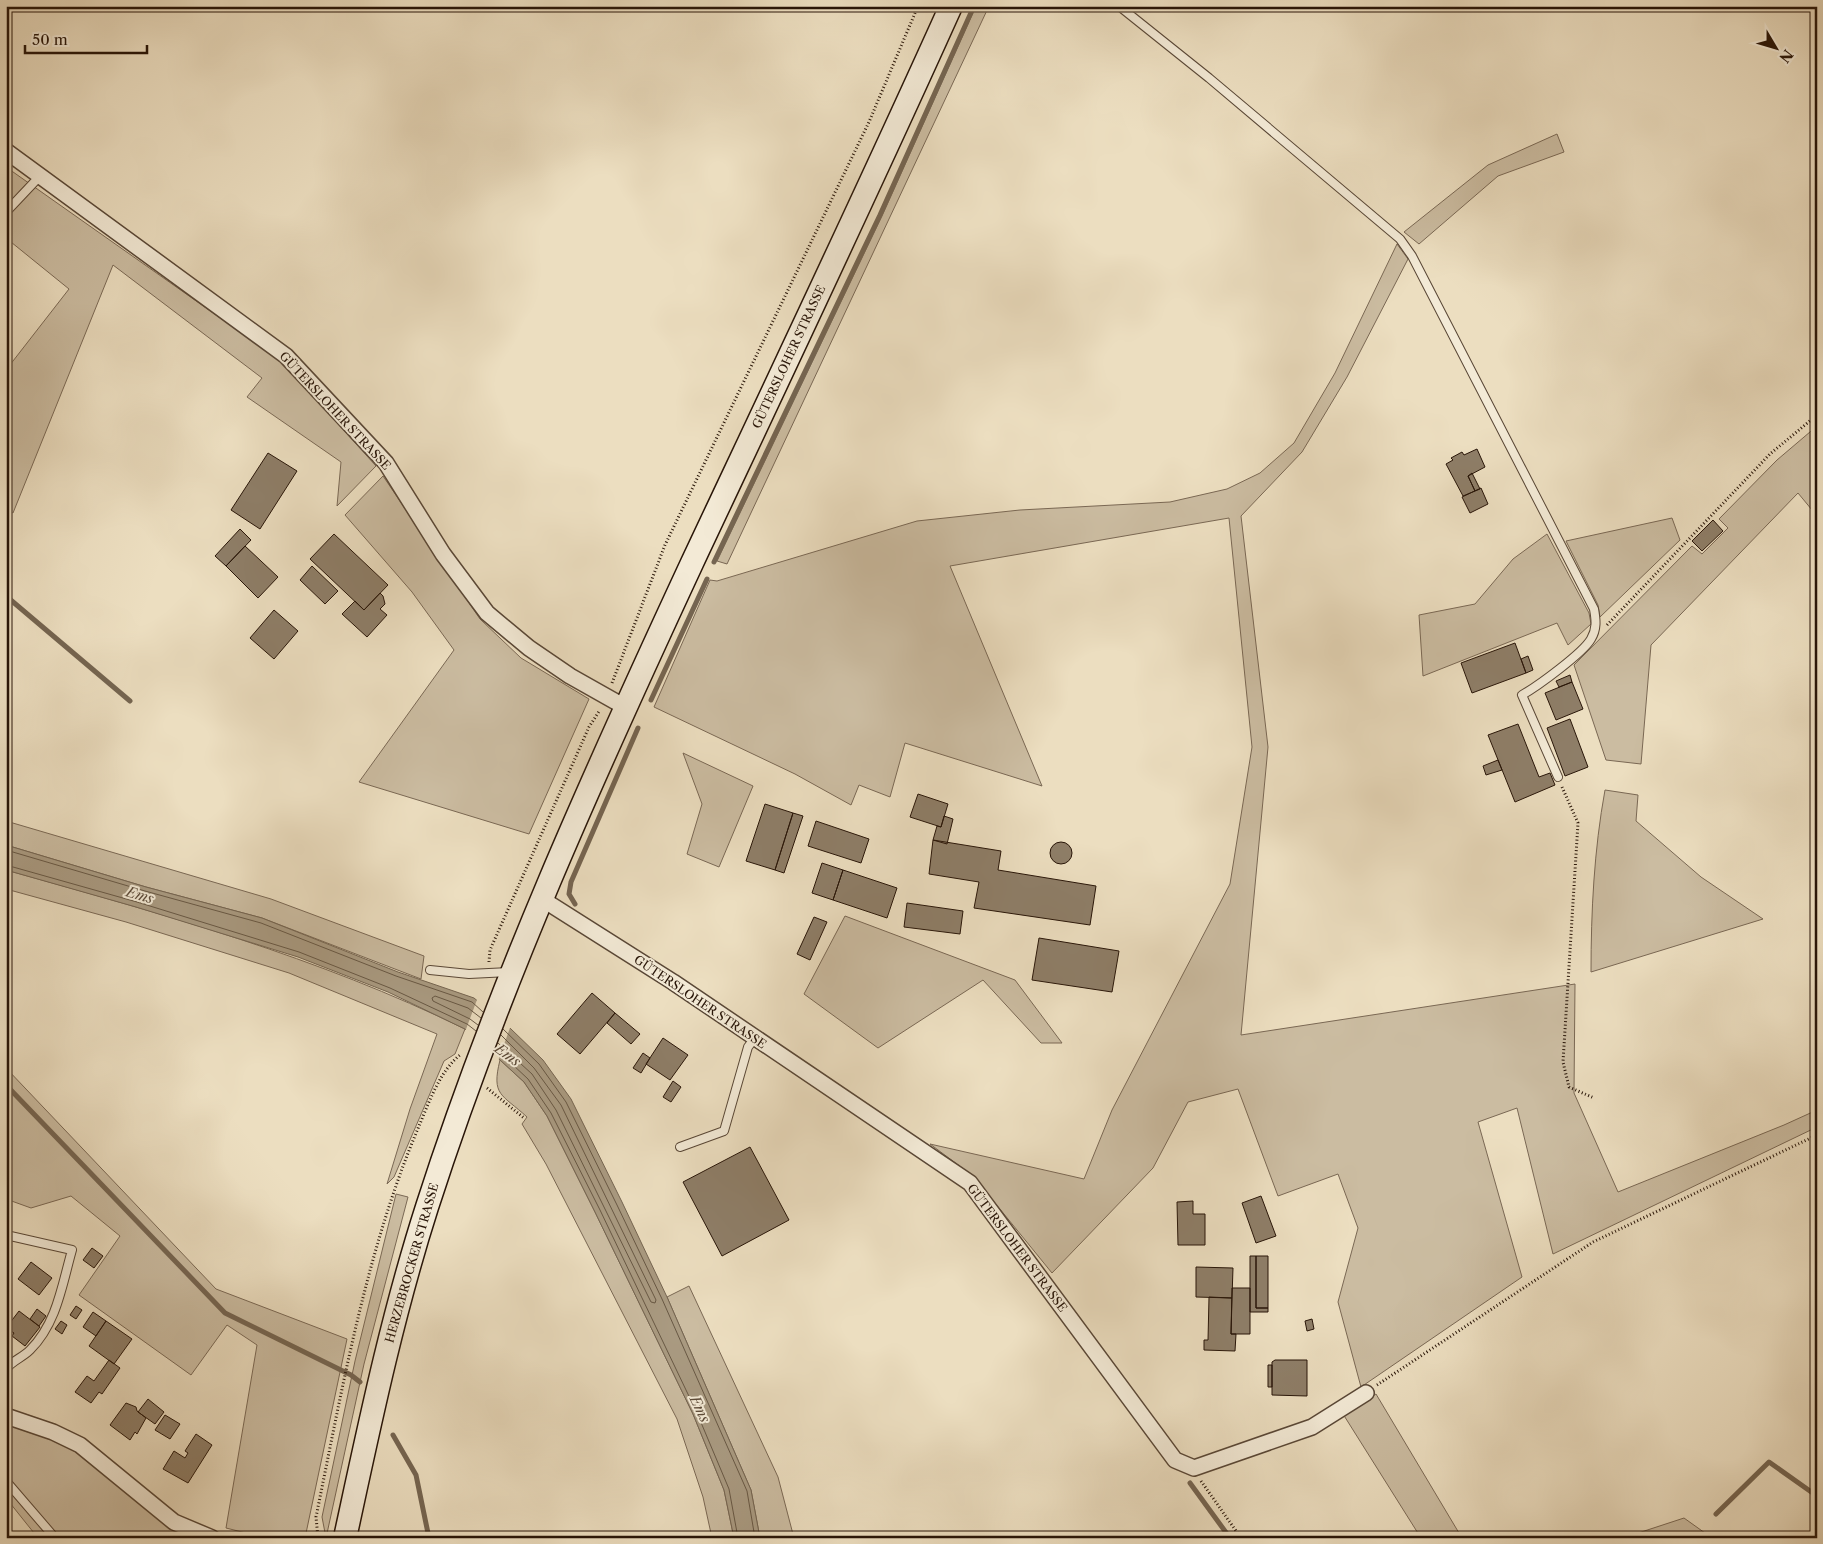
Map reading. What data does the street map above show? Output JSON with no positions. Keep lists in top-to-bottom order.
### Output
{
  "streets": {
    "main road": ["GÜTERSLOHER STRASSE", "HERZEBROCKER STRASSE"]
  },
  "crossings": [
    ["GÜTERSLOHER STRASSE", "HERZEBROCKER STRASSE"]
  ],
  "water": ["Ems"],
  "scale_bar": "50 m",
  "north": "bottom right"
}
